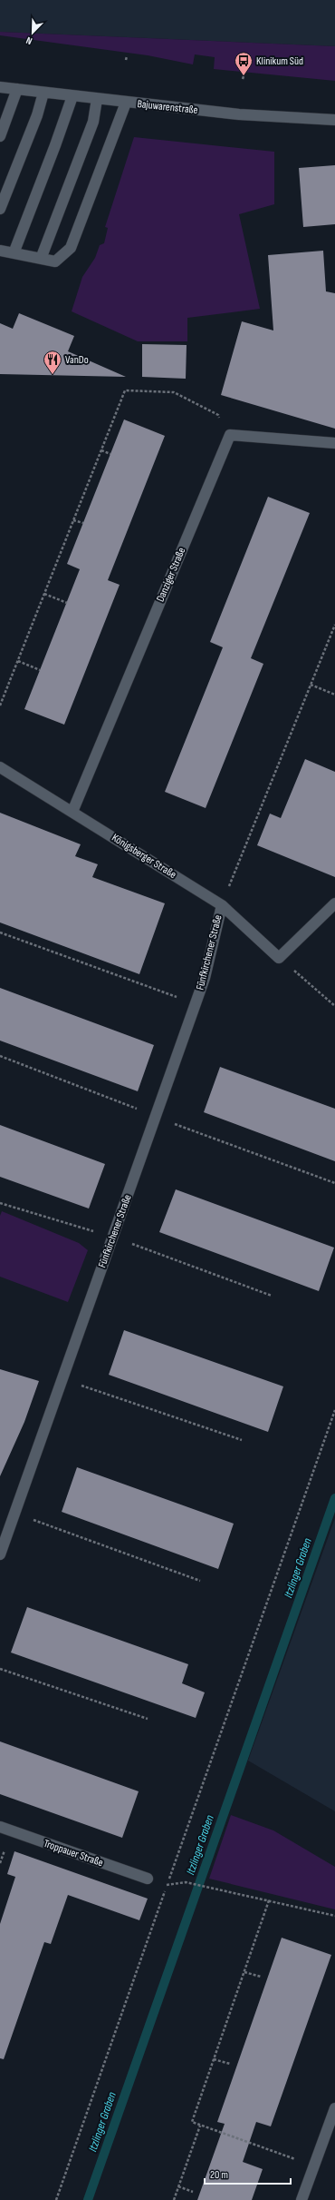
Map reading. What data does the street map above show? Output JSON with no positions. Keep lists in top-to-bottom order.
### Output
{
  "streets": {
    "street": [
      "Bajuwarenstraße",
      "Danziger Straße",
      "Königsberger Straße",
      "Fünfkirchener Straße",
      "Troppauer Straße"
    ]
  },
  "crossings": [
    ["Danziger Straße", "Königsberger Straße"],
    ["Königsberger Straße", "Fünfkirchener Straße"]
  ],
  "water": ["Itzlinger Graben"],
  "places": {
    "bus stop": ["Klinikum Süd"],
    "restaurant": ["VanDo"]
  },
  "scale_bar": "20 m",
  "north": "bottom left"
}
